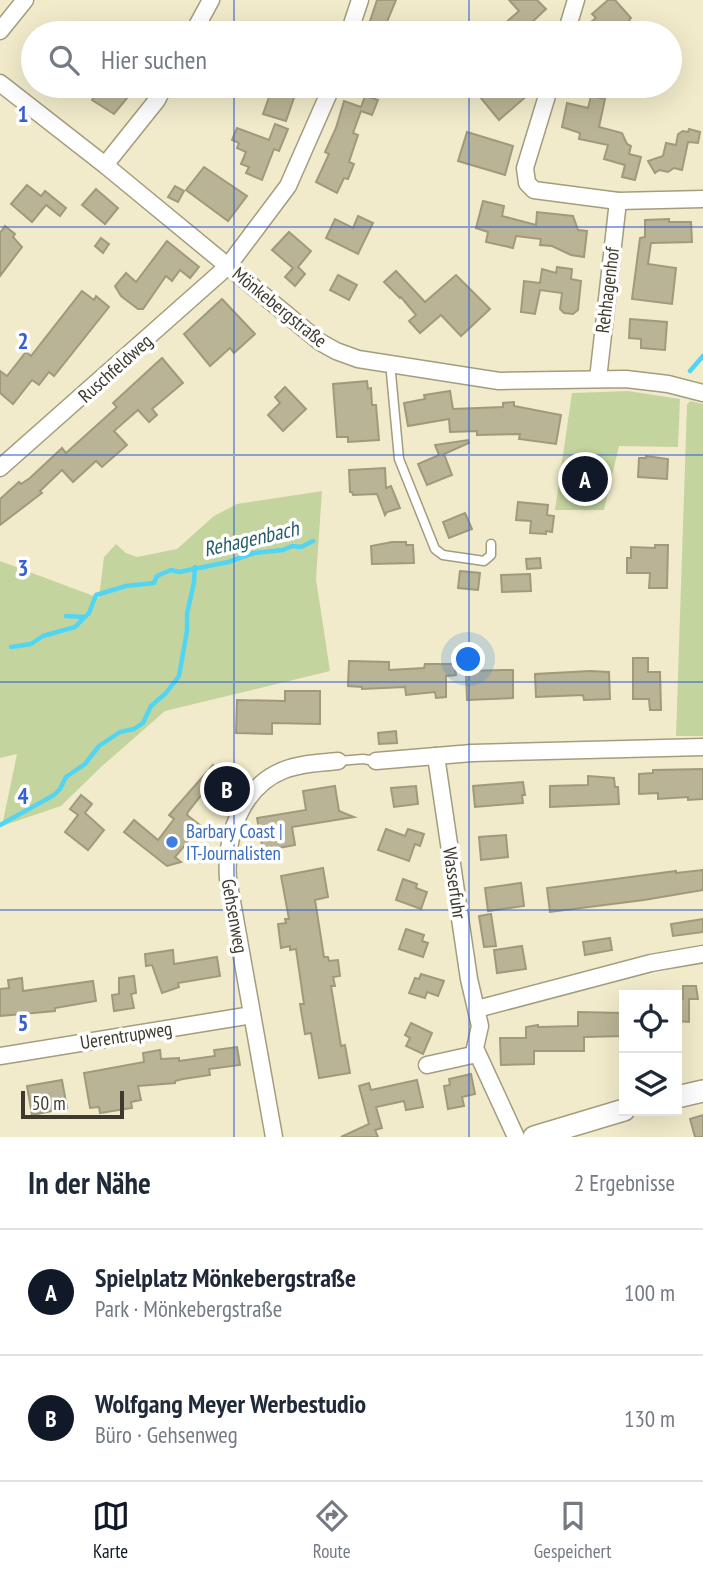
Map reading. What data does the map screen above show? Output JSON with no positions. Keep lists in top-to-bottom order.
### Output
{
  "streets": {
    "street": [
      "Rehhagenhof",
      "Mönkebergstraße",
      "Ruschfeldweg",
      "Wasserfuhr",
      "Gehsenweg",
      "Uerentrupweg"
    ]
  },
  "crossings": [
    ["Rehhagenhof", "Mönkebergstraße"],
    ["Mönkebergstraße", "Ruschfeldweg"],
    ["Gehsenweg", "Uerentrupweg"]
  ],
  "water": ["Rehagenbach"],
  "places": ["Barbary Coast | IT-Journalisten"],
  "scale_bar": "50 m",
  "page": {
    "search": "Hier suchen",
    "pins": ["A", "B"],
    "scale": "50 m",
    "heading": ["In der Nähe", "2 Ergebnisse"],
    "list": [
      {
        "mark": "A",
        "name": "Spielplatz Mönkebergstraße",
        "note": "Park · Mönkebergstraße",
        "value": "100 m"
      },
      {
        "mark": "B",
        "name": "Wolfgang Meyer Werbestudio",
        "note": "Büro · Gehsenweg",
        "value": "130 m"
      }
    ],
    "nav": ["Karte", "Route", "Gespeichert"]
  },
  "grid": {
    "rows": [
      "1",
      "2",
      "3",
      "4",
      "5"
    ]
  }
}
